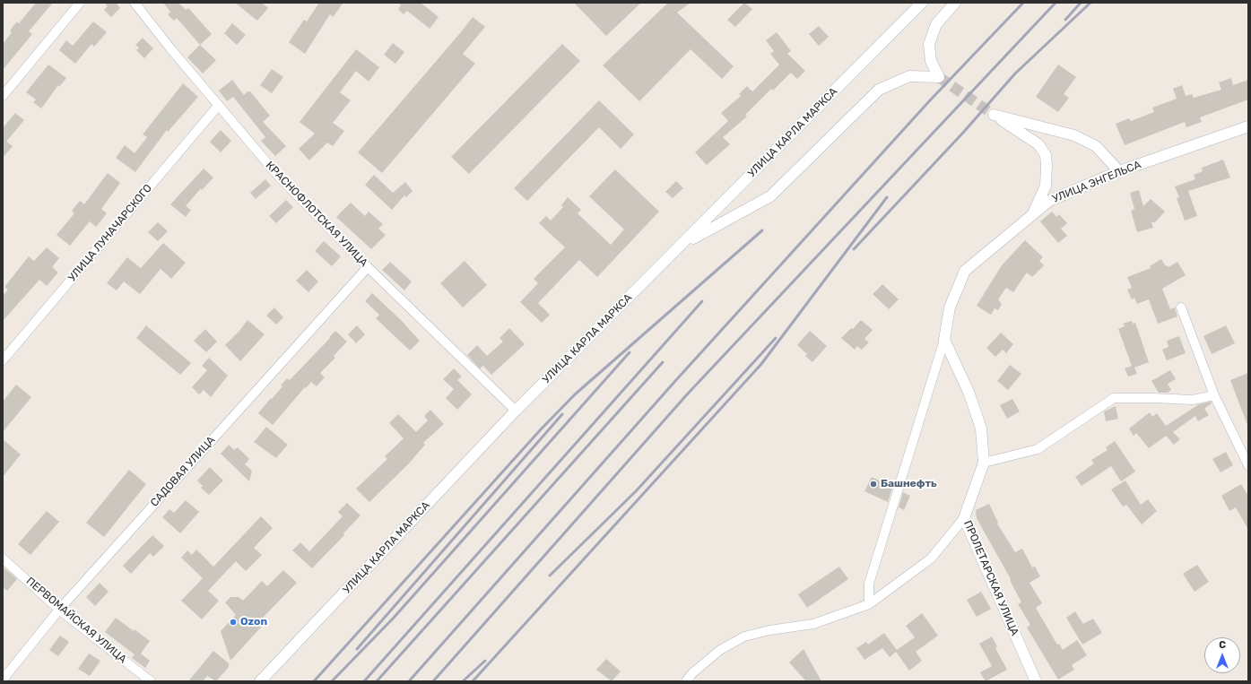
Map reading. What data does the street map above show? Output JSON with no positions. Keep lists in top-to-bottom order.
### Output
{
  "streets": {
    "street": [
      "УЛИЦА КАРЛА МАРКСА",
      "УЛИЦА ЭНГЕЛЬСА",
      "КРАСНОФЛОТСКАЯ УЛИЦА",
      "УЛИЦА ЛУНАЧАРСКОГО",
      "САДОВАЯ УЛИЦА",
      "ПРОЛЕТАРСКАЯ УЛИЦА",
      "ПЕРВОМАЙСКАЯ УЛИЦА"
    ]
  },
  "crossings": [
    ["УЛИЦА КАРЛА МАРКСА", "КРАСНОФЛОТСКАЯ УЛИЦА"],
    ["УЛИЦА ЭНГЕЛЬСА", "ПРОЛЕТАРСКАЯ УЛИЦА"],
    ["КРАСНОФЛОТСКАЯ УЛИЦА", "УЛИЦА ЛУНАЧАРСКОГО"],
    ["КРАСНОФЛОТСКАЯ УЛИЦА", "САДОВАЯ УЛИЦА"],
    ["САДОВАЯ УЛИЦА", "ПЕРВОМАЙСКАЯ УЛИЦА"]
  ],
  "places": ["Башнефть", "Ozon"],
  "north": "top"
}
